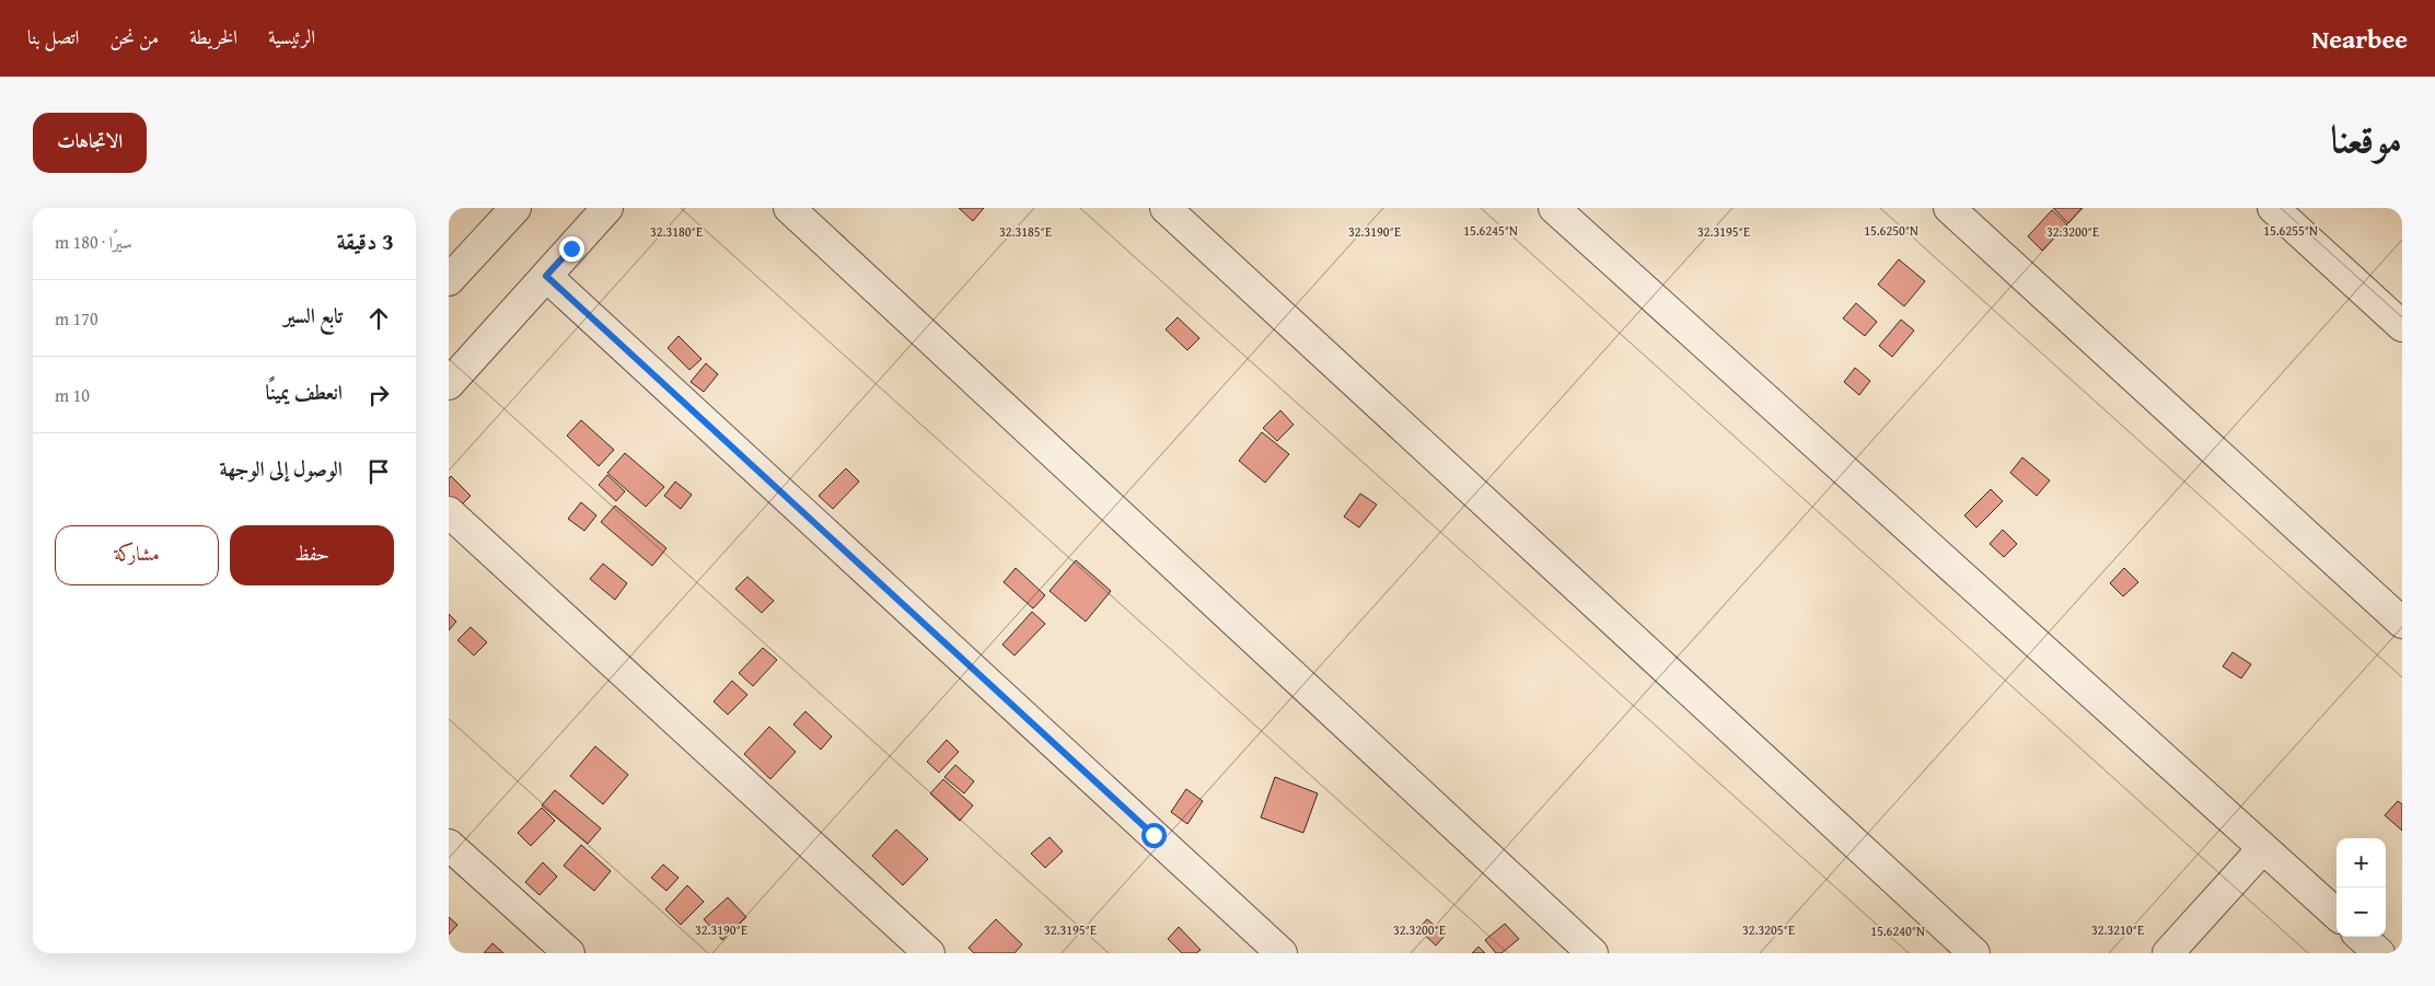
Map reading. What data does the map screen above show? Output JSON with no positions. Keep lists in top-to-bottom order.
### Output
{
  "page": {
    "header": "Nearbee",
    "nav": [
      "الرئيسية",
      "الخريطة",
      "من نحن",
      "اتصل بنا"
    ],
    "title": "موقعنا",
    "buttons": [
      "الاتجاهات",
      ["حفظ", "مشاركة"]
    ],
    "heading": ["3 دقيقة", "سيرًا · 180 m"],
    "list": [
      ["تابع السير", "170 m"],
      ["انعطف يمينًا", "10 m"],
      "الوصول إلى الوجهة"
    ],
    "map_buttons": ["+", "−"]
  },
  "coordinates": [
    "15.6250°N",
    "15.6245°N",
    "15.6255°N",
    "32.3185°E",
    "32.3190°E",
    "32.3195°E",
    "32.3200°E",
    "32.3180°E",
    "32.3205°E",
    "32.3210°E",
    "15.6240°N"
  ]
}
